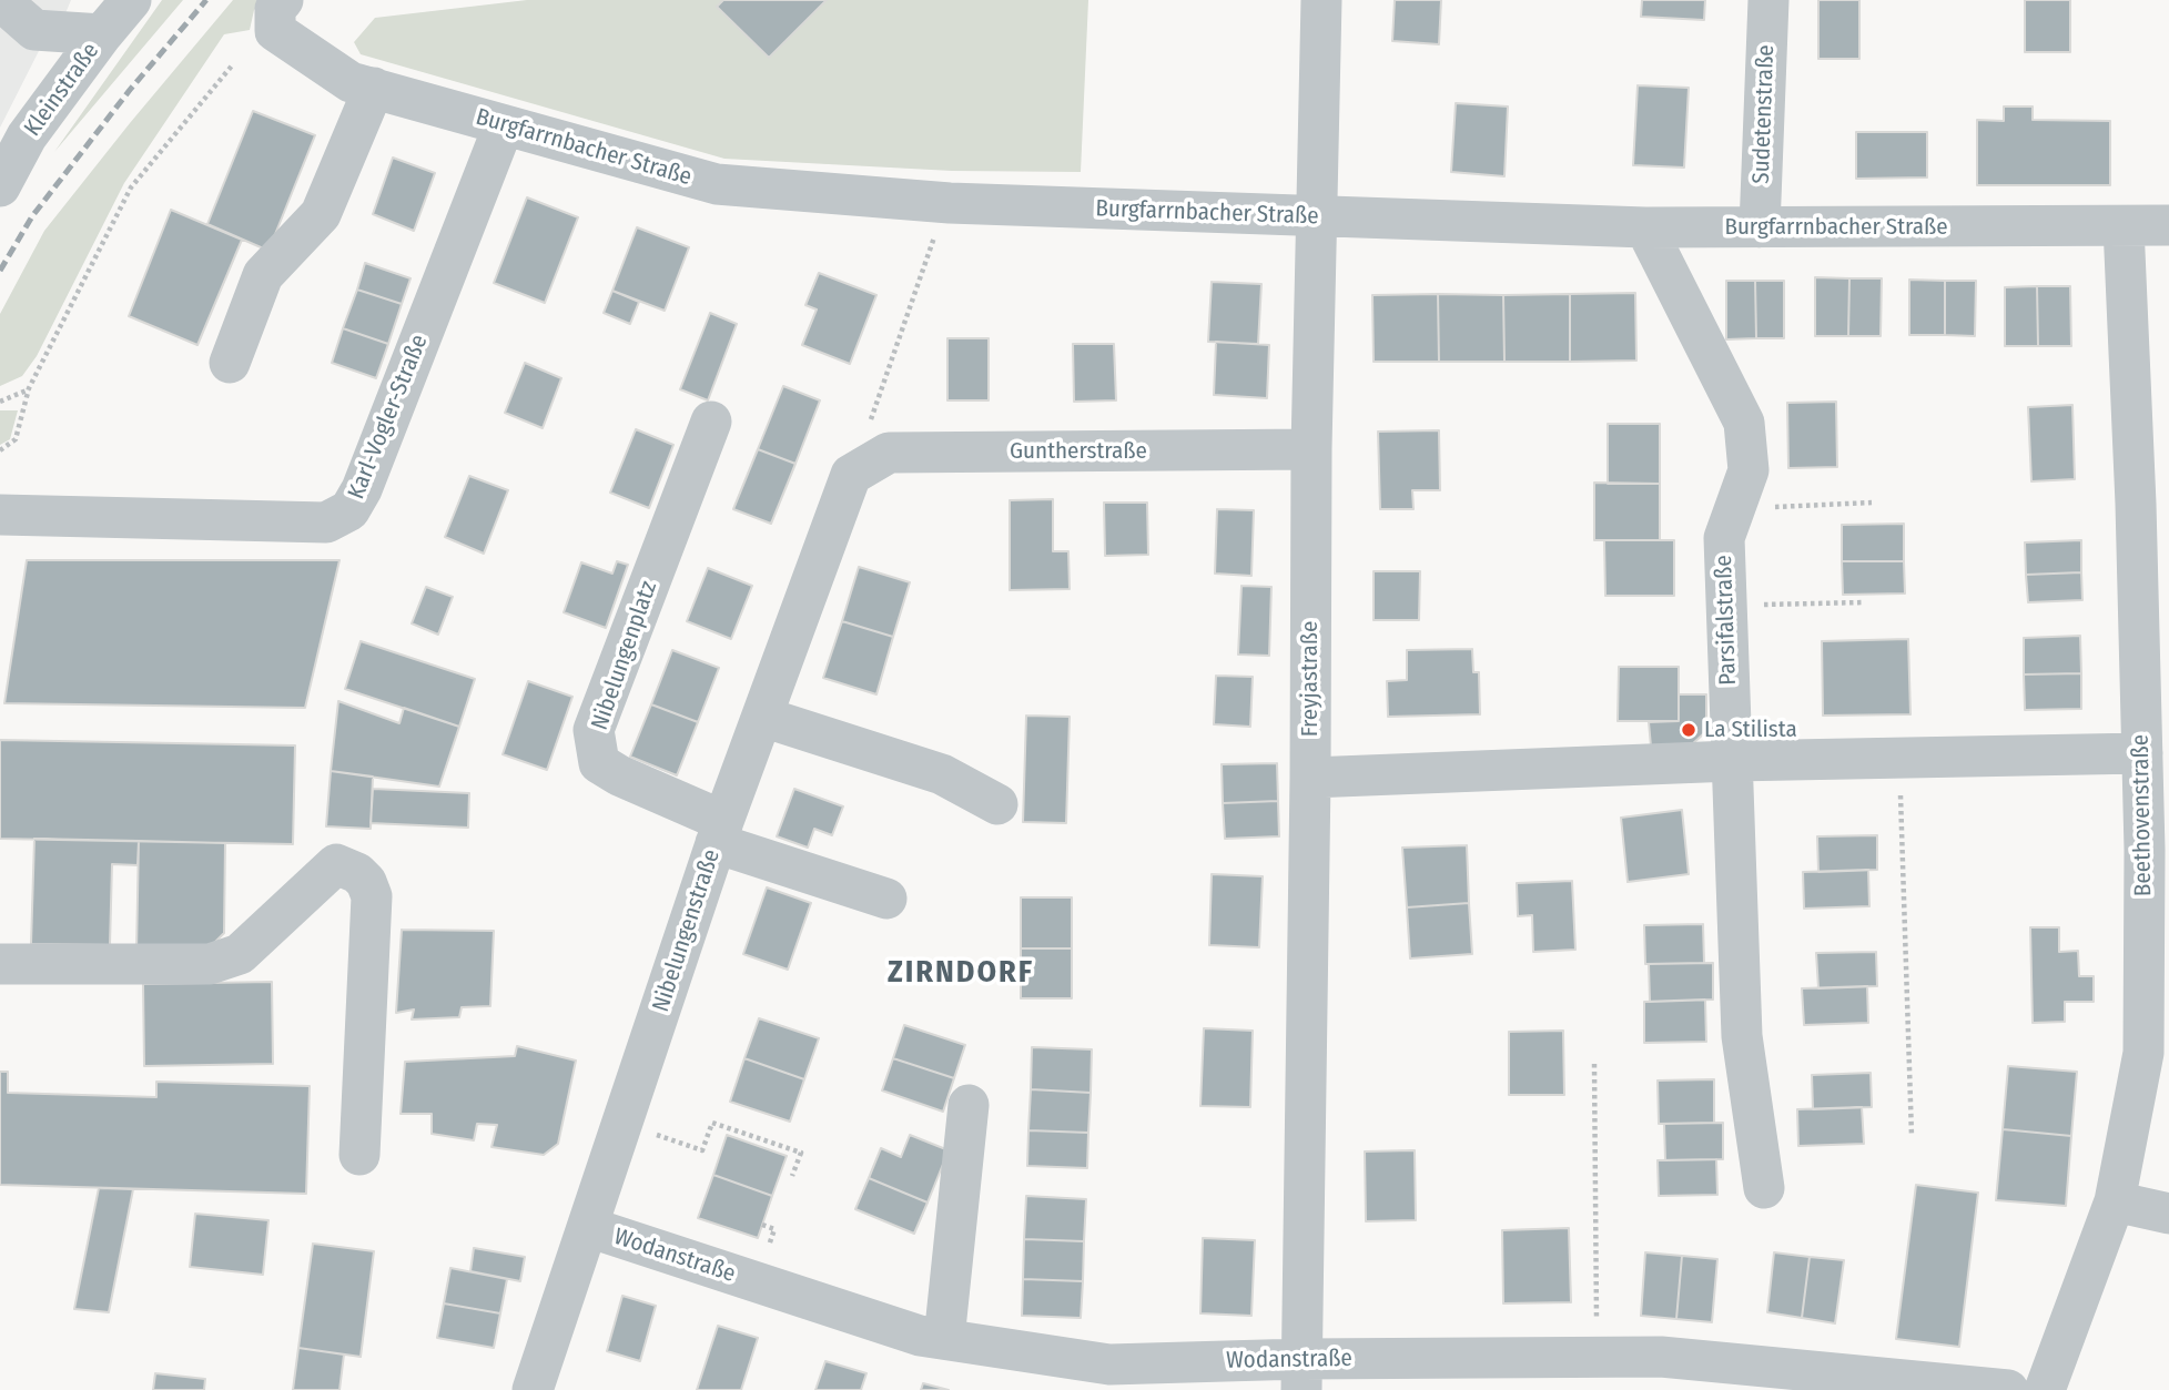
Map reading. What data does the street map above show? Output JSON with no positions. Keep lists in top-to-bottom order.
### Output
{
  "streets": {
    "street": [
      "Kleinstraße",
      "Sudetenstraße",
      "Burgfarrnbacher Straße",
      "Karl-Vogler-Straße",
      "Guntherstraße",
      "Parsifalstraße",
      "Nibelungenplatz",
      "Freyjastraße",
      "Beethovenstraße",
      "Nibelungenstraße",
      "Wodanstraße"
    ]
  },
  "crossings": [
    ["Sudetenstraße", "Burgfarrnbacher Straße"],
    ["Burgfarrnbacher Straße", "Karl-Vogler-Straße"],
    ["Burgfarrnbacher Straße", "Parsifalstraße"],
    ["Burgfarrnbacher Straße", "Freyjastraße"],
    ["Burgfarrnbacher Straße", "Beethovenstraße"],
    ["Guntherstraße", "Freyjastraße"],
    ["Guntherstraße", "Nibelungenstraße"],
    ["Nibelungenplatz", "Nibelungenstraße"],
    ["Freyjastraße", "Wodanstraße"],
    ["Nibelungenstraße", "Wodanstraße"]
  ],
  "districts": ["ZIRNDORF"],
  "places": ["La Stilista"]
}
